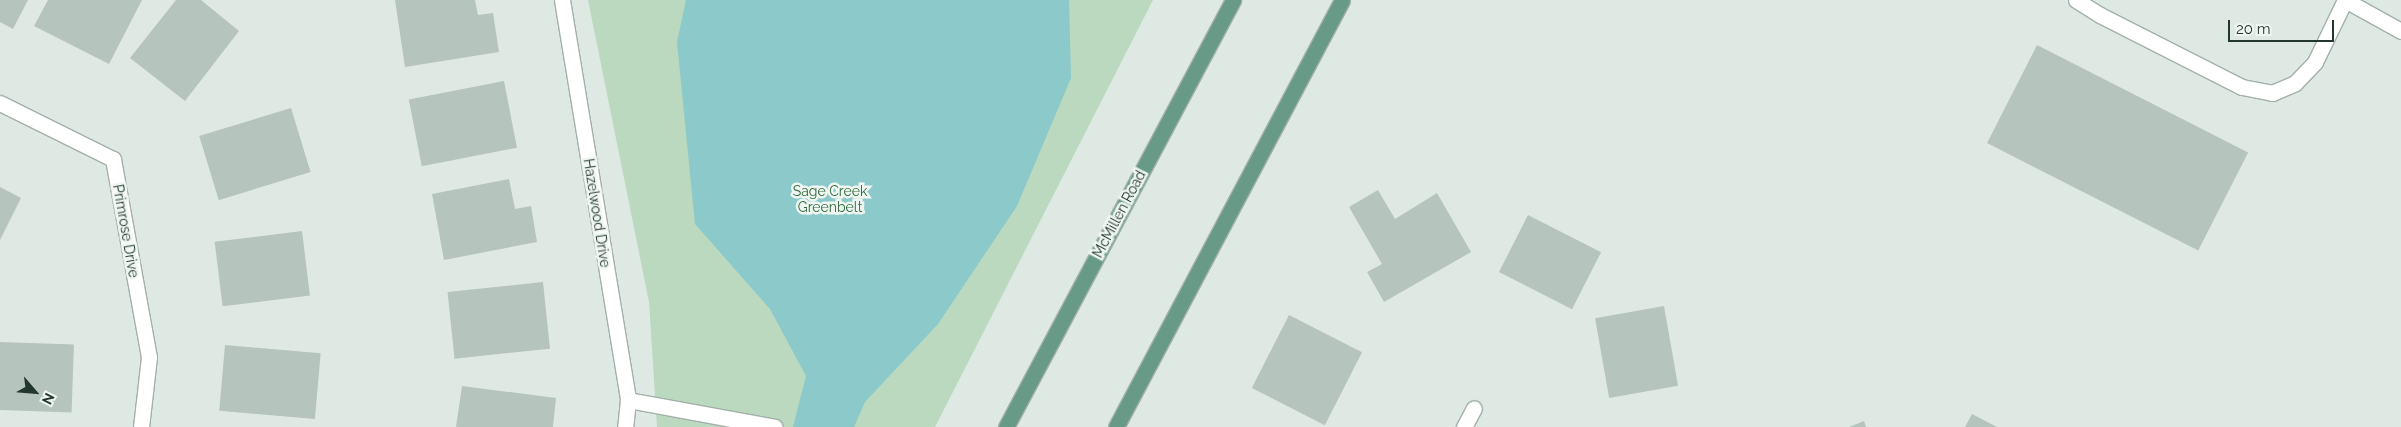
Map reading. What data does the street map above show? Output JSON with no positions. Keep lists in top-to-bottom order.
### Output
{
  "streets": {
    "main road": ["McMillen Road"],
    "street": ["Hazelwood Drive", "Primrose Drive"]
  },
  "parks": ["Sage Creek Greenbelt"],
  "scale_bar": "20 m",
  "north": "bottom right"
}
